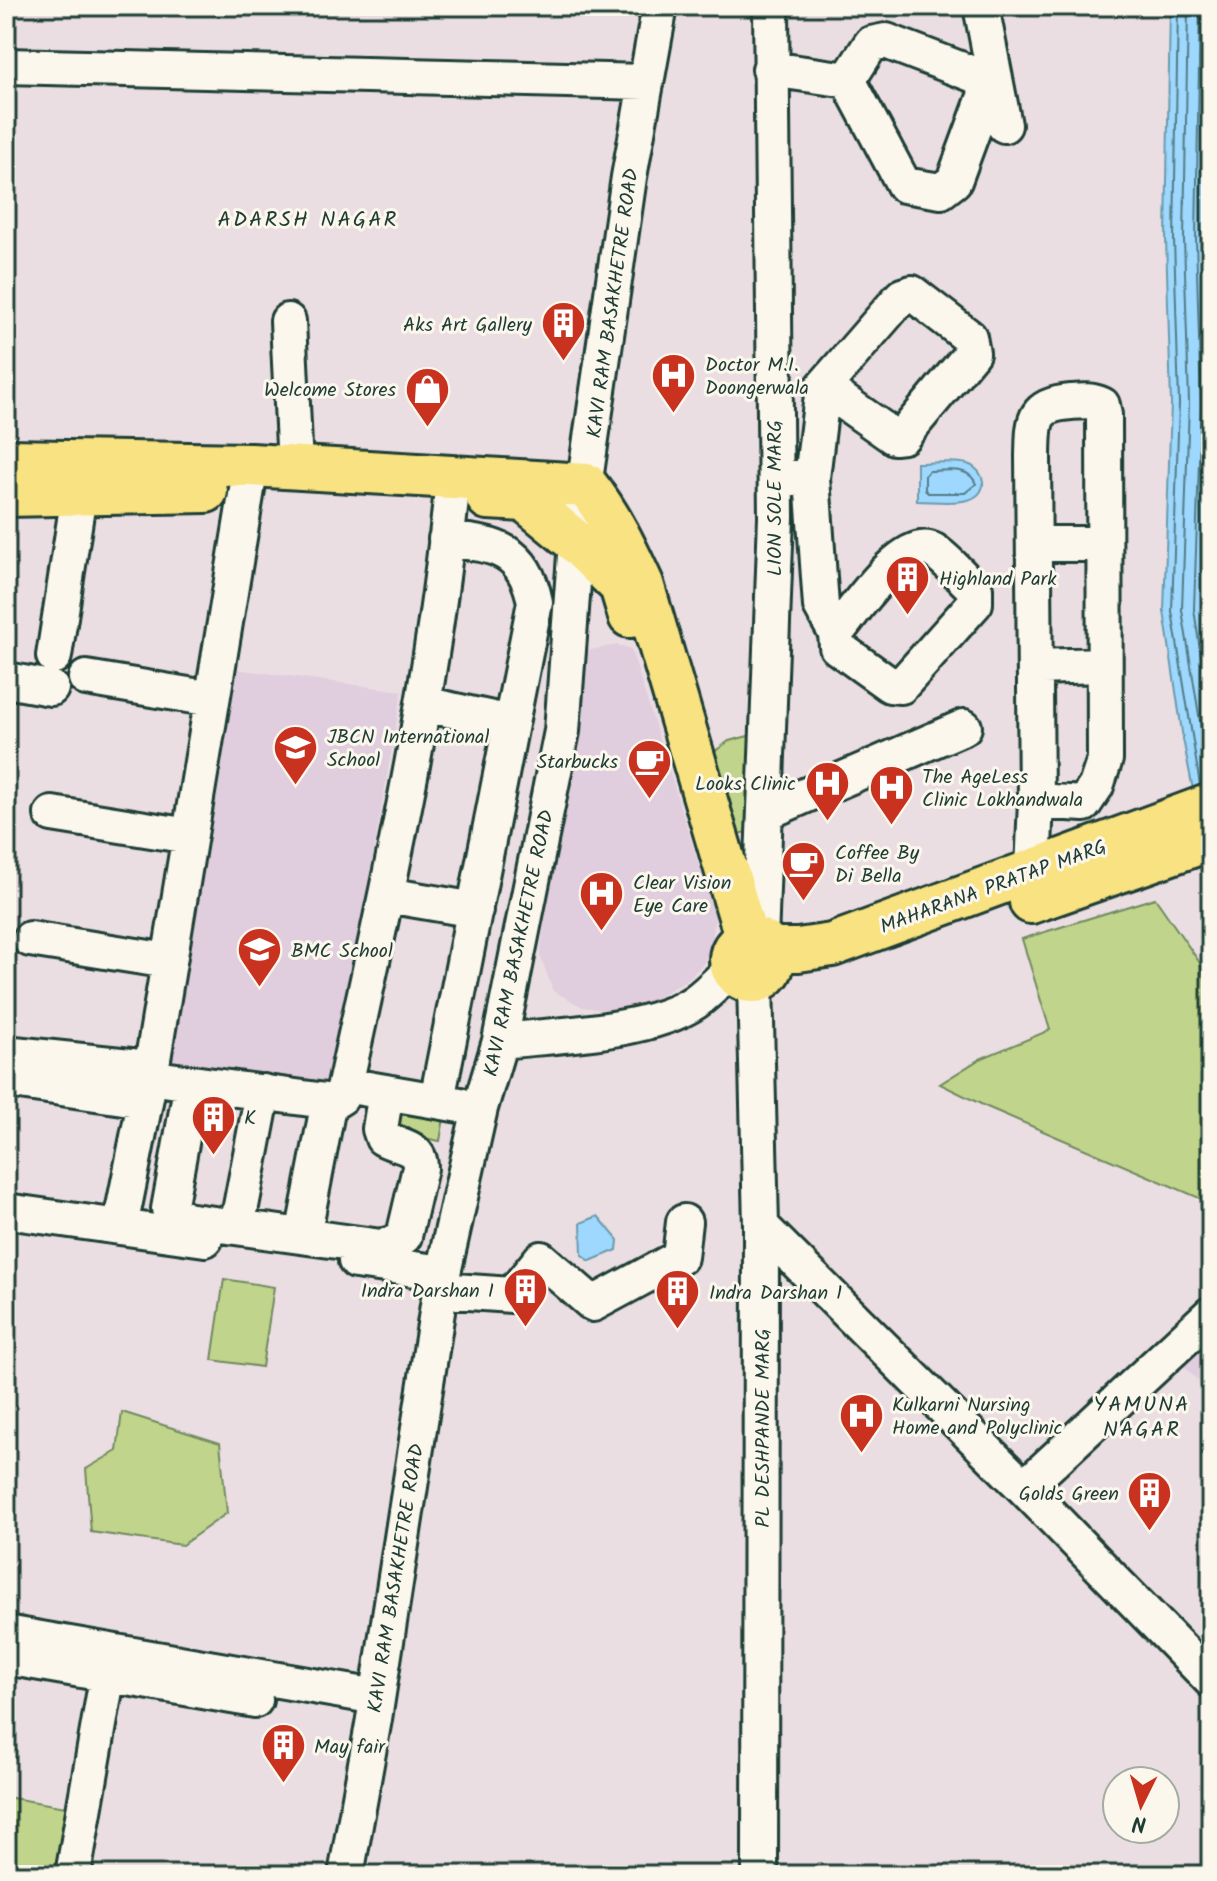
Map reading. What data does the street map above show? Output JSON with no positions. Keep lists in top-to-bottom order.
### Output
{
  "streets": {
    "main road": ["MAHARANA PRATAP MARG"],
    "street": ["KAVI RAM BASAKHETRE ROAD", "LION SOLE MARG", "PL DESHPANDE MARG"]
  },
  "crossings": [
    ["LION SOLE MARG", "MAHARANA PRATAP MARG"],
    ["LION SOLE MARG", "PL DESHPANDE MARG"],
    ["MAHARANA PRATAP MARG", "PL DESHPANDE MARG"]
  ],
  "districts": ["ADARSH NAGAR", "YAMUNA NAGAR"],
  "places": {
    "building": [
      "Aks Art Gallery",
      "Highland Park",
      "K",
      "Indra Darshan I",
      "Indra Darshan 1",
      "Golds Green",
      "May fair"
    ],
    "hospital": [
      "Doctor M.I. Doongerwala",
      "Looks Clinic",
      "The AgeLess Clinic Lokhandwala",
      "Clear Vision Eye Care",
      "Kulkarni Nursing Home and Polyclinic"
    ],
    "shop": ["Welcome Stores"],
    "school or university": ["JBCN International School", "BMC School"],
    "cafe": ["Starbucks", "Coffee By Di Bella"]
  },
  "north": "bottom"
}
